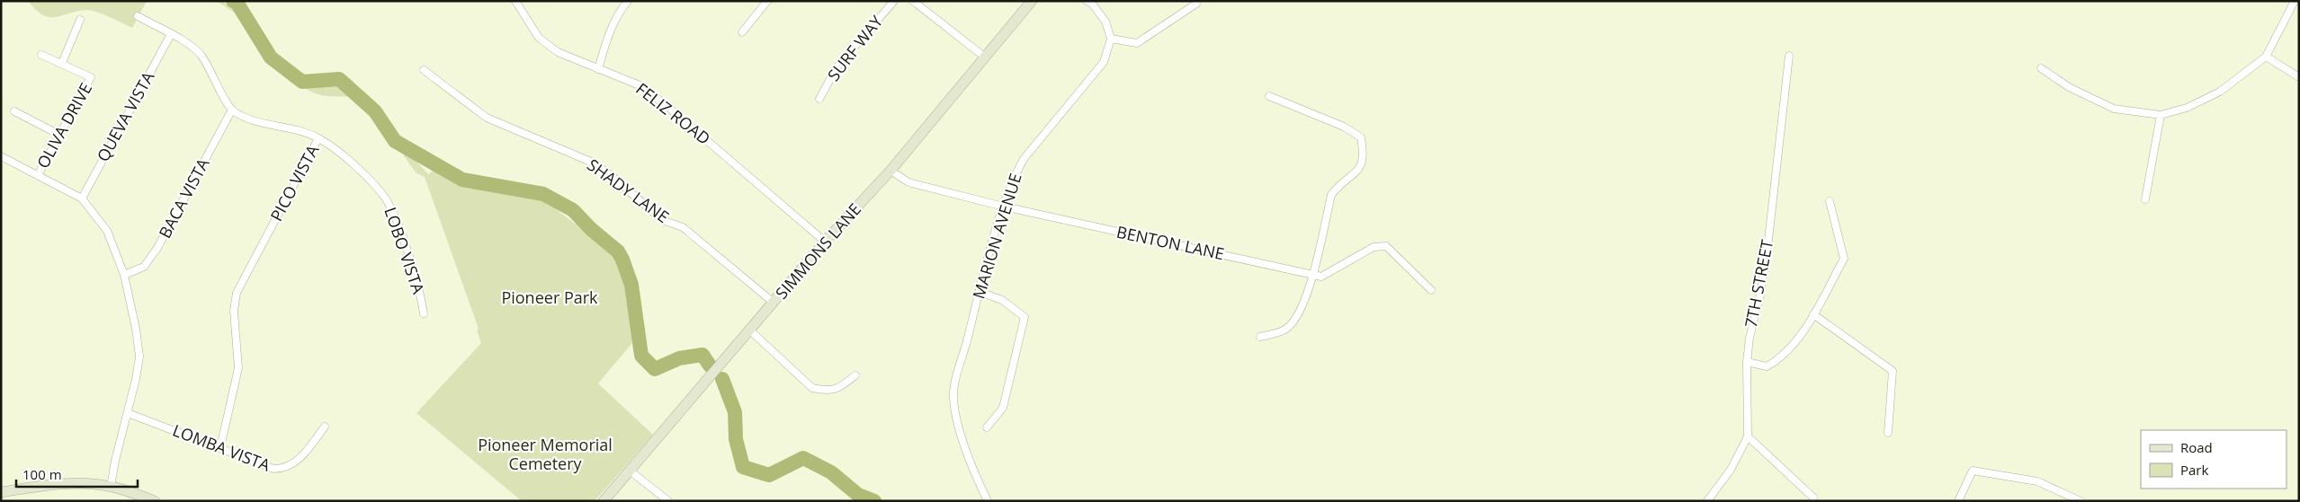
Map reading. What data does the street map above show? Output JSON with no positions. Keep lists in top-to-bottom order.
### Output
{
  "streets": {
    "street": [
      "SURF WAY",
      "FELIZ ROAD",
      "QUEVA VISTA",
      "OLIVA DRIVE",
      "PICO VISTA",
      "SHADY LANE",
      "BACA VISTA",
      "MARION AVENUE",
      "BENTON LANE",
      "LOBO VISTA",
      "SIMMONS LANE",
      "7TH STREET",
      "LOMBA VISTA"
    ]
  },
  "crossings": [
    ["FELIZ ROAD", "SIMMONS LANE"],
    ["QUEVA VISTA", "OLIVA DRIVE"],
    ["PICO VISTA", "BACA VISTA"],
    ["PICO VISTA", "LOBO VISTA"],
    ["PICO VISTA", "LOMBA VISTA"],
    ["SHADY LANE", "SIMMONS LANE"],
    ["MARION AVENUE", "BENTON LANE"],
    ["BENTON LANE", "SIMMONS LANE"]
  ],
  "parks": ["Pioneer Park", "Pioneer Memorial Cemetery"],
  "legend": ["Road", "Park"],
  "scale_bar": "100 m"
}
